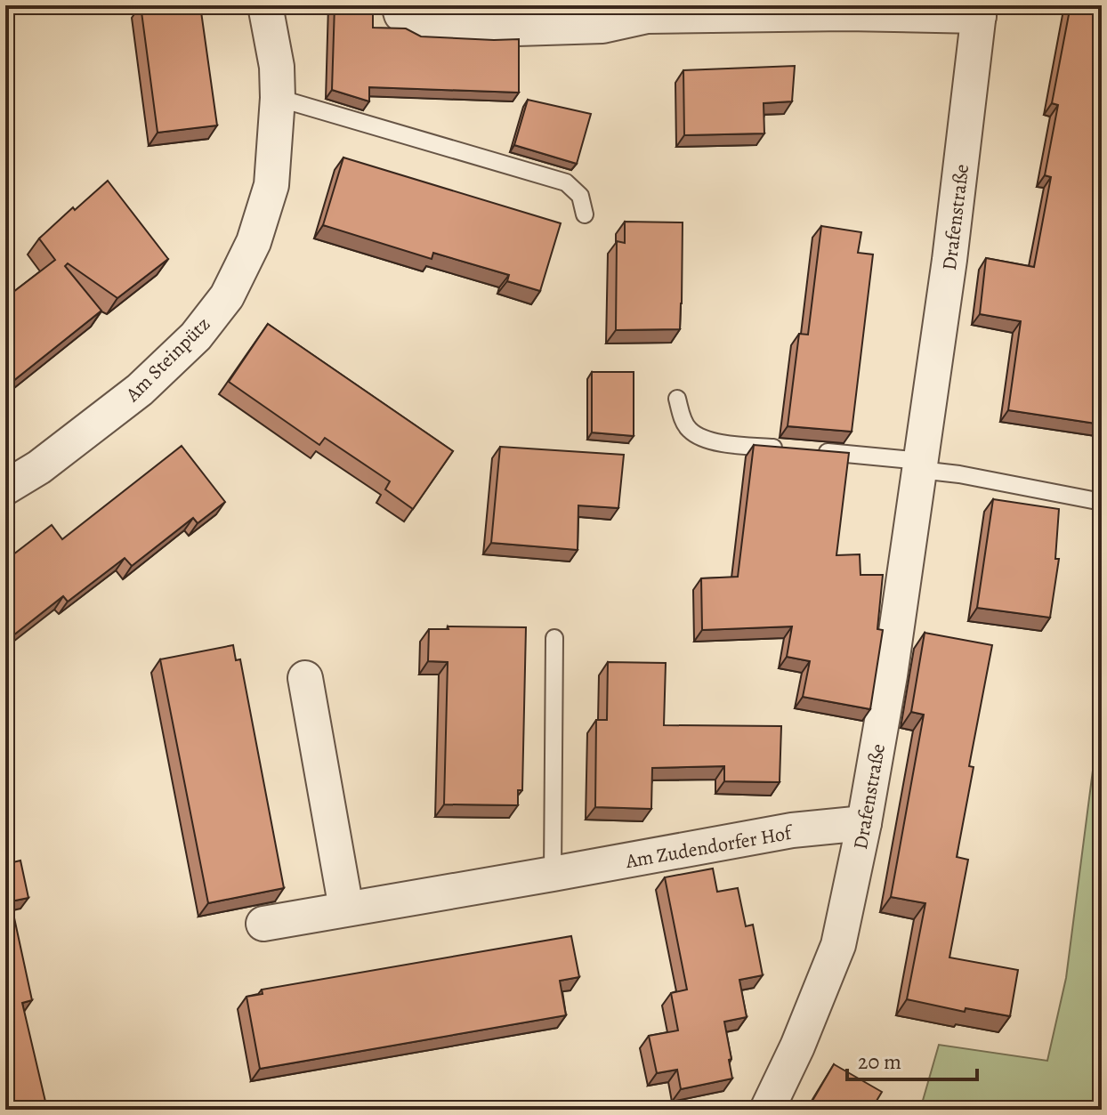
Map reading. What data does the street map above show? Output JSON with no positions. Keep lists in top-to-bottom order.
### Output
{
  "streets": {
    "street": ["Drafenstraße", "Am Steinpütz", "Am Zudendorfer Hof"]
  },
  "crossings": [
    ["Drafenstraße", "Am Zudendorfer Hof"]
  ],
  "scale_bar": "20 m"
}
